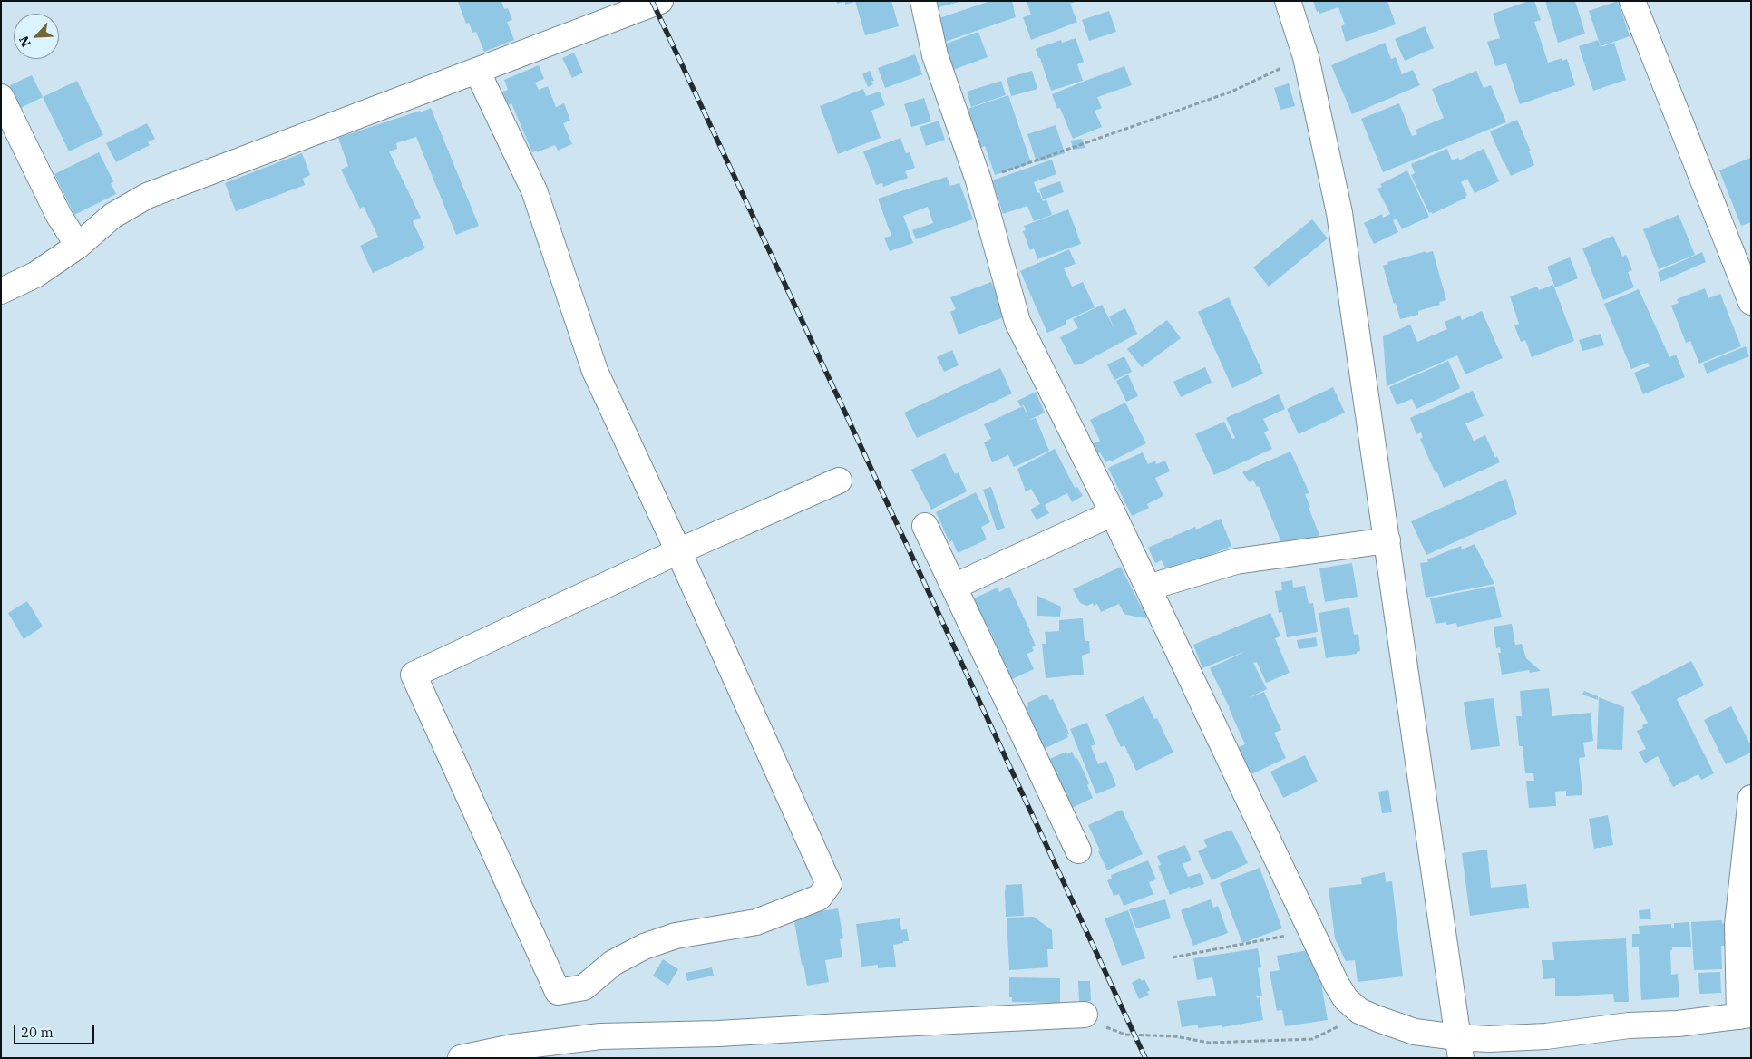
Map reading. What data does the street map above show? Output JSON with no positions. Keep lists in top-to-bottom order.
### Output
{
  "scale_bar": "20 m",
  "north": "bottom left"
}
